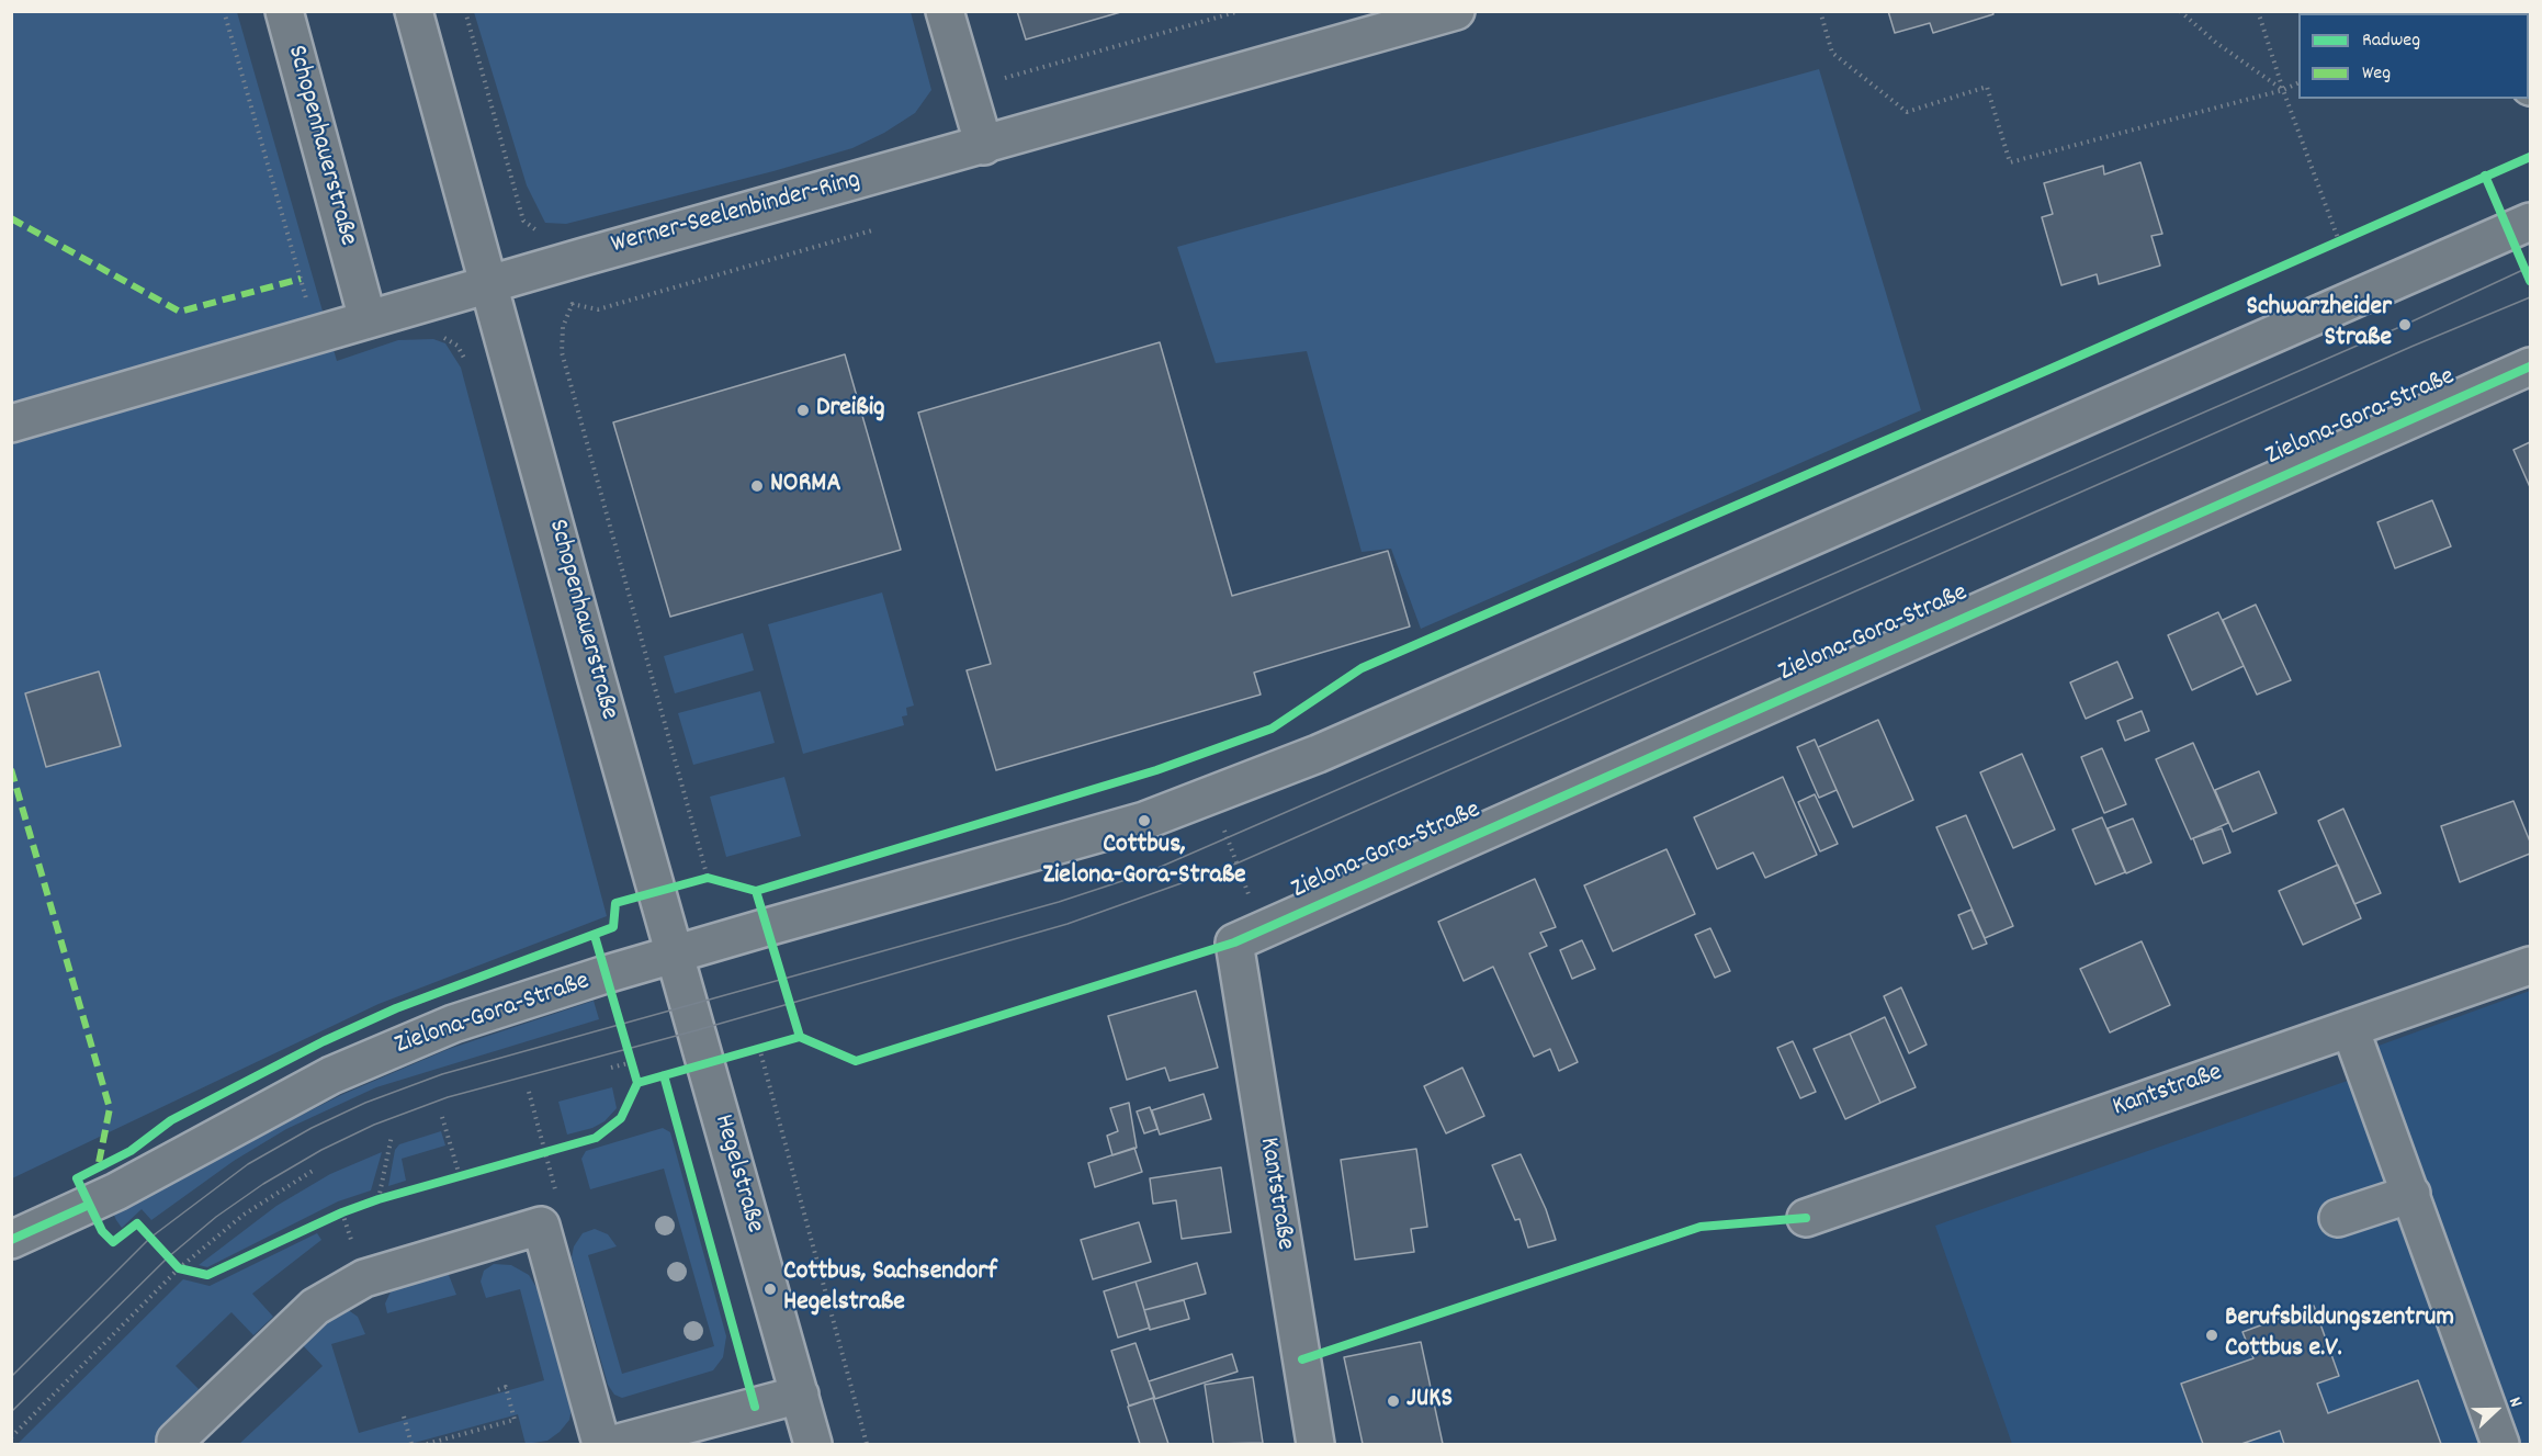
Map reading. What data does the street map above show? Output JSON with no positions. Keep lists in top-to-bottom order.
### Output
{
  "streets": {
    "street": [
      "Schopenhauerstraße",
      "Werner-Seelenbinder-Ring",
      "Zielona-Gora-Straße",
      "Kantstraße",
      "Hegelstraße"
    ]
  },
  "crossings": [
    ["Schopenhauerstraße", "Werner-Seelenbinder-Ring"],
    ["Schopenhauerstraße", "Zielona-Gora-Straße"],
    ["Schopenhauerstraße", "Hegelstraße"],
    ["Zielona-Gora-Straße", "Kantstraße"],
    ["Zielona-Gora-Straße", "Hegelstraße"]
  ],
  "places": [
    "Schwarzheider Straße",
    "Dreißig",
    "NORMA",
    "Cottbus, Zielona-Gora-Straße",
    "Cottbus, Sachsendorf Hegelstraße",
    "Berufsbildungszentrum Cottbus e.V.",
    "JUKS"
  ],
  "legend": ["Radweg", "Weg"],
  "north": "right"
}
